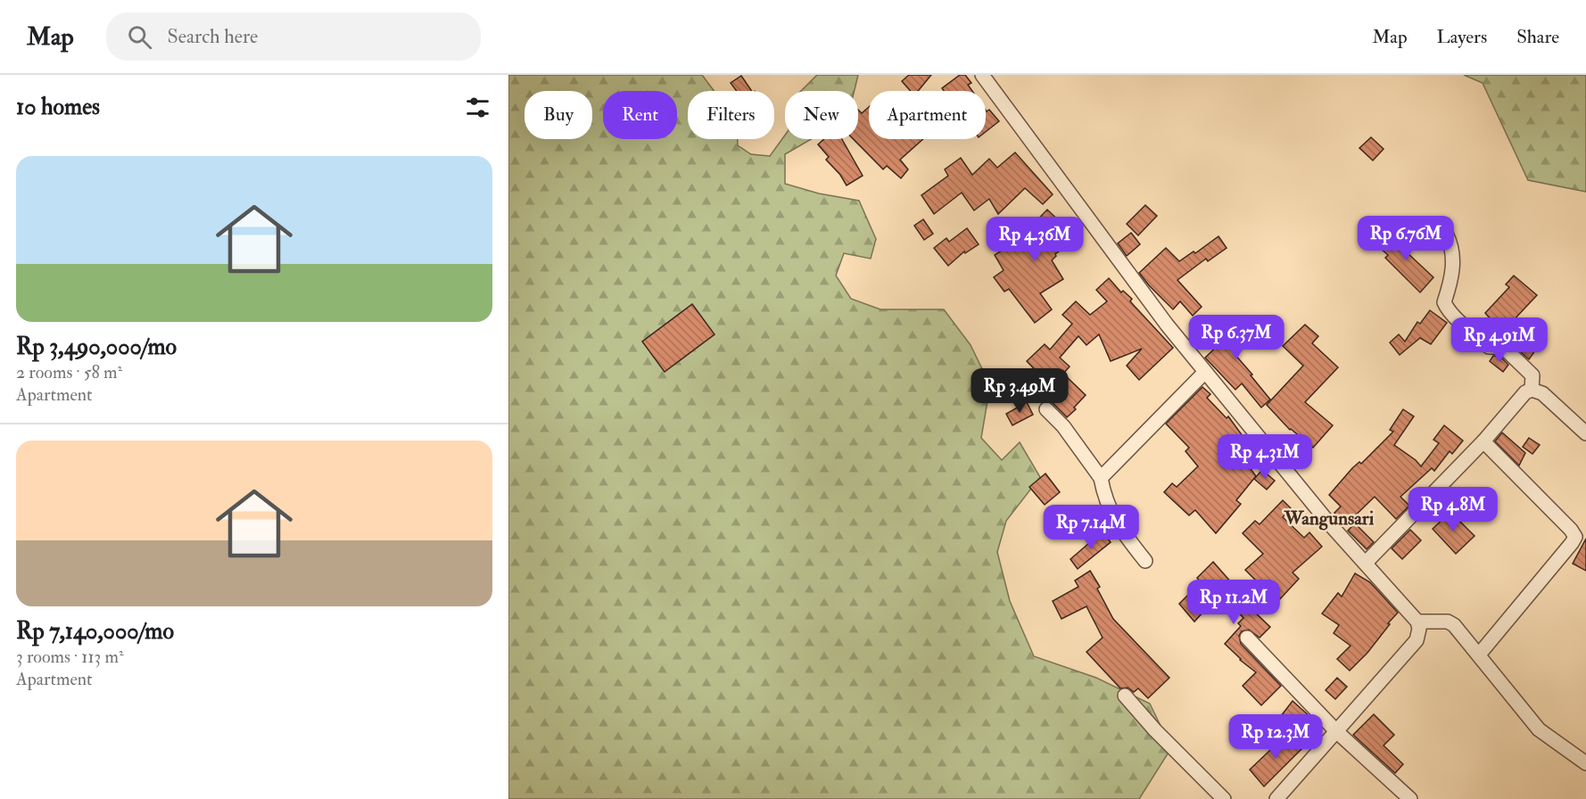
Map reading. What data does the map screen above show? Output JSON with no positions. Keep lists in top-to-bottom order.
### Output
{
  "districts": ["Wangunsari"],
  "page": {
    "header": "Map",
    "search": "Search here",
    "nav": ["Map", "Layers", "Share"],
    "heading": "10 homes",
    "chip": [
      "Buy",
      "Rent",
      "Filters",
      "New",
      "Apartment"
    ],
    "list": [
      {
        "name": "Rp 3,490,000/mo",
        "note": "2 rooms · 58 m² · Apartment"
      },
      {
        "name": "Rp 7,140,000/mo",
        "note": "3 rooms · 113 m² · Apartment"
      }
    ],
    "price": [
      "Rp 6.76M",
      "Rp 4.36M",
      "Rp 6.37M",
      "Rp 4.91M",
      "Rp 3.49M",
      "Rp 4.31M",
      "Rp 4.8M",
      "Rp 7.14M",
      "Rp 11.2M",
      "Rp 12.3M"
    ]
  }
}
